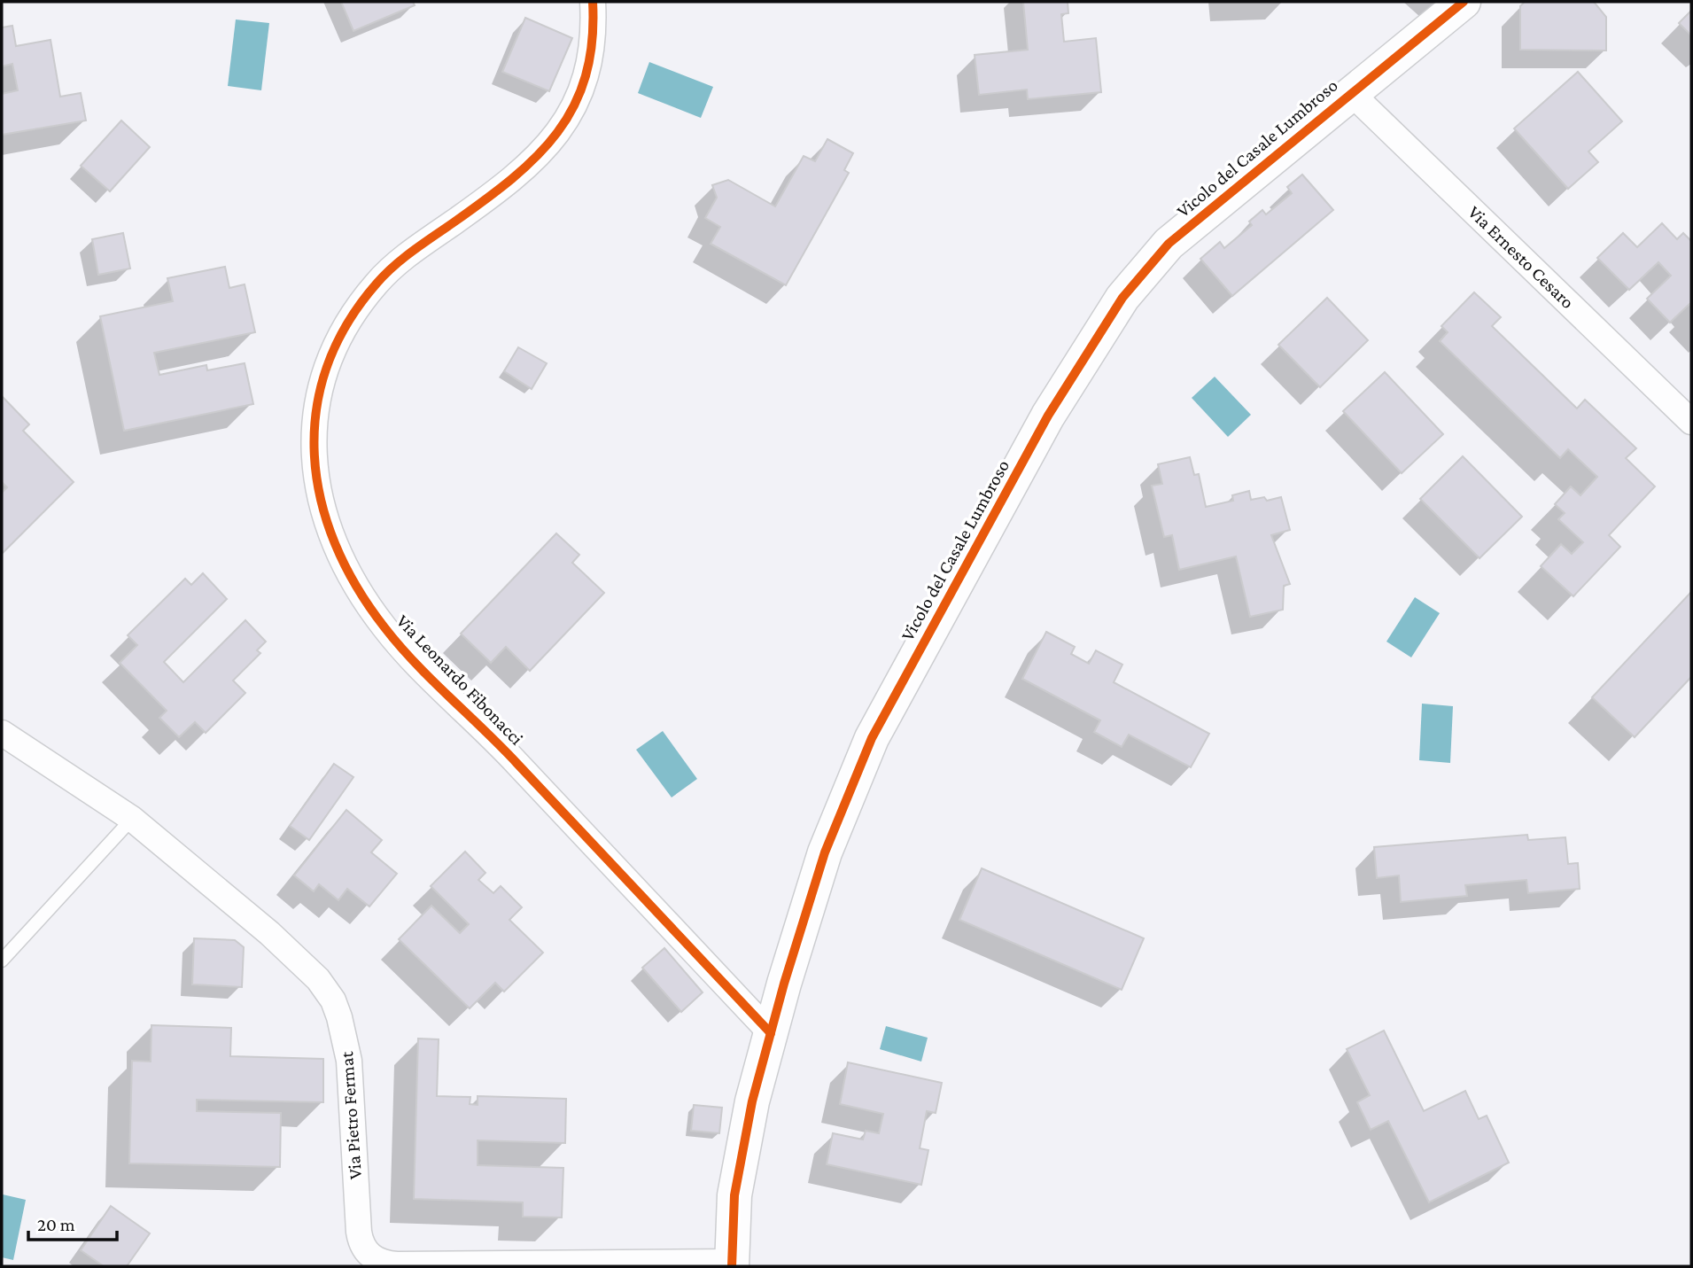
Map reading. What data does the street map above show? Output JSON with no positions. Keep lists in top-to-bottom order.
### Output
{
  "streets": {
    "street": [
      "Vicolo del Casale Lumbroso",
      "Via Ernesto Cesaro",
      "Via Leonardo Fibonacci",
      "Via Pietro Fermat"
    ]
  },
  "crossings": [
    ["Vicolo del Casale Lumbroso", "Via Ernesto Cesaro"],
    ["Vicolo del Casale Lumbroso", "Via Leonardo Fibonacci"],
    ["Vicolo del Casale Lumbroso", "Via Pietro Fermat"]
  ],
  "scale_bar": "20 m"
}
